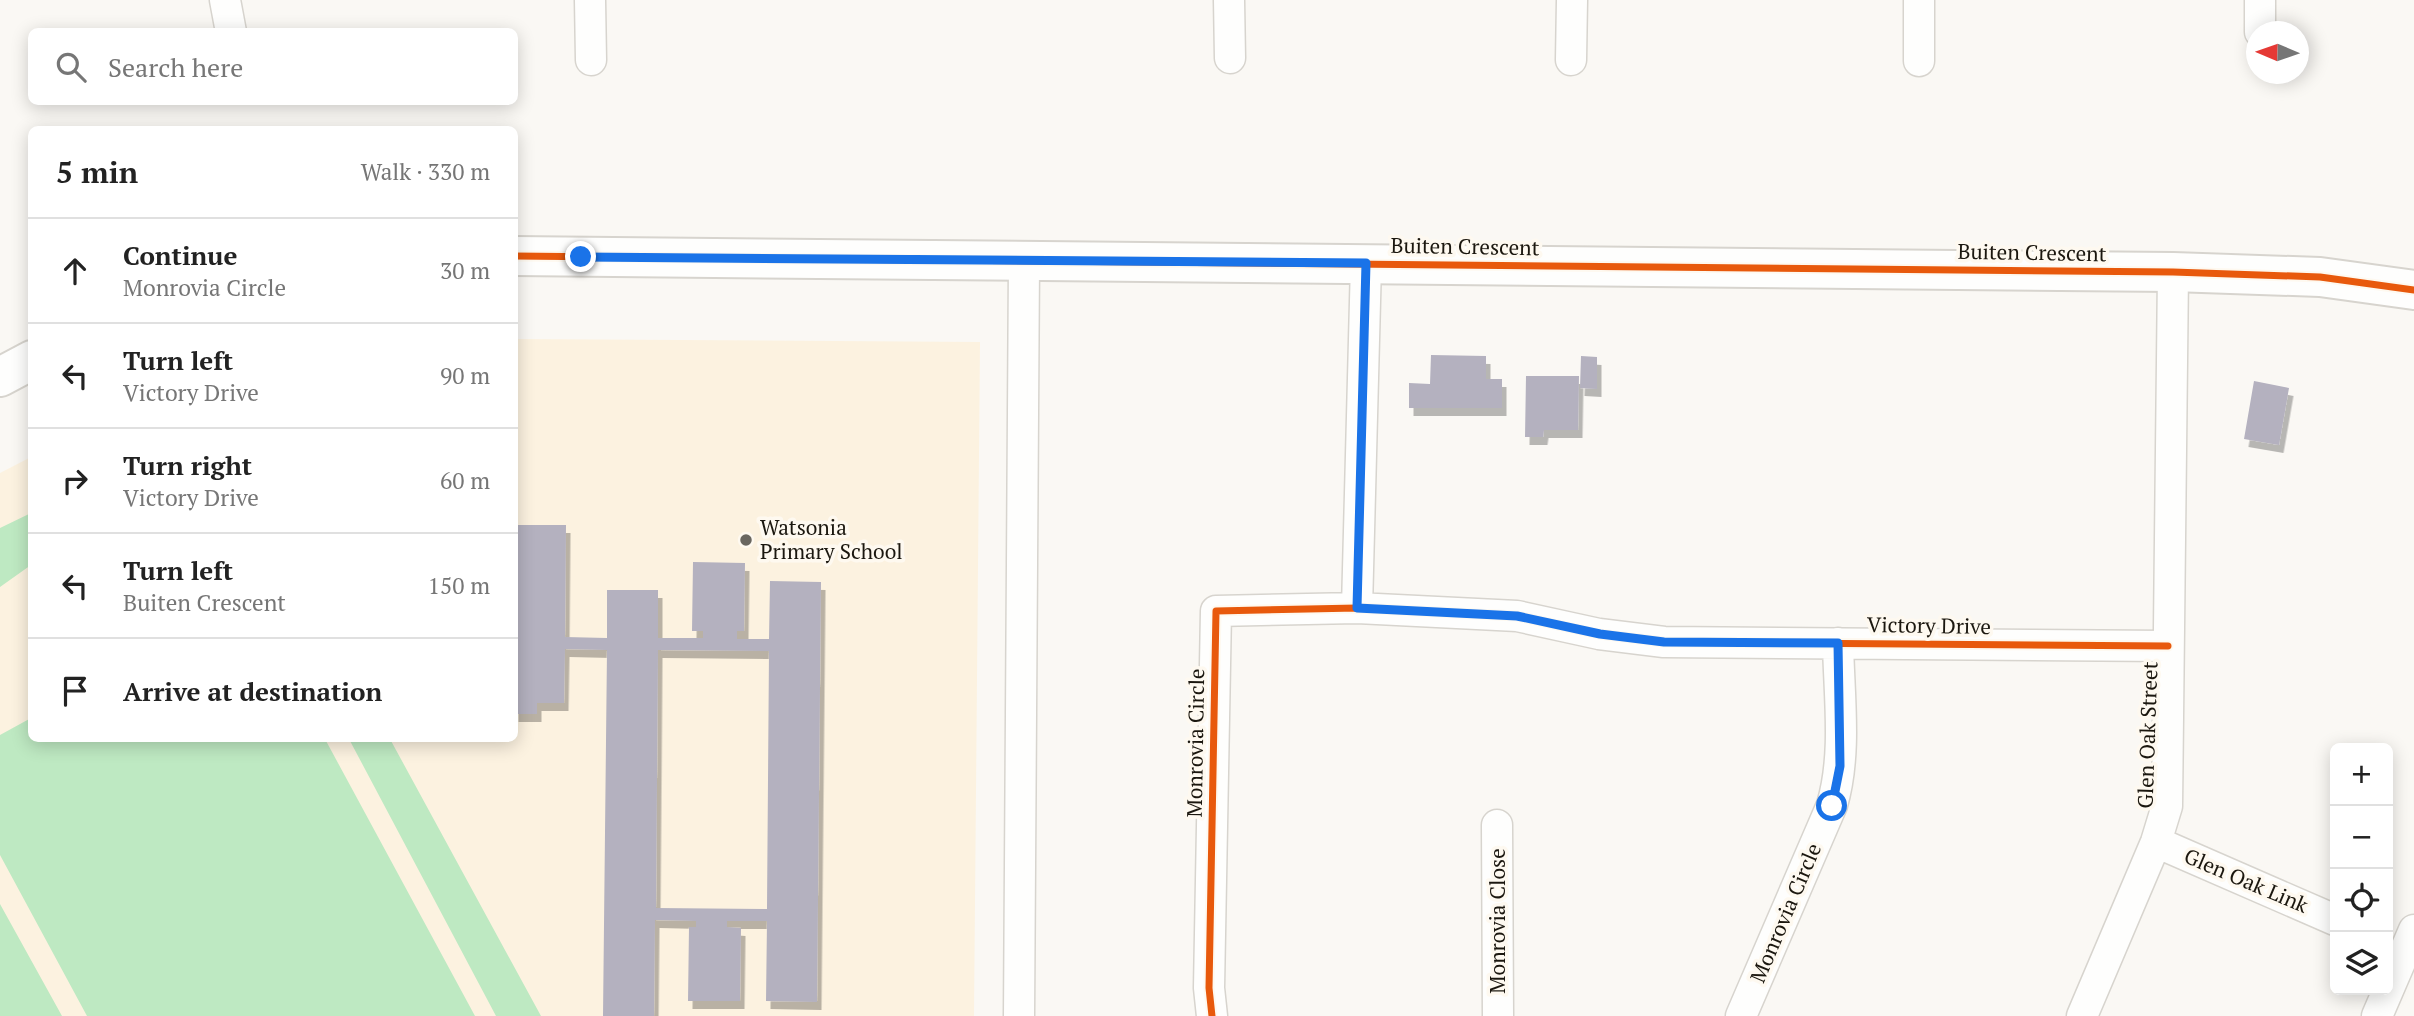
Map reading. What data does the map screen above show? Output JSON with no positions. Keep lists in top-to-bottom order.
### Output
{
  "streets": {
    "street": [
      "Buiten Crescent",
      "Victory Drive",
      "Glen Oak Street",
      "Monrovia Circle",
      "Glen Oak Link",
      "Monrovia Close"
    ]
  },
  "crossings": [
    ["Buiten Crescent", "Glen Oak Street"],
    ["Victory Drive", "Glen Oak Street"],
    ["Victory Drive", "Monrovia Circle"],
    ["Glen Oak Street", "Glen Oak Link"]
  ],
  "places": ["Watsonia Primary School"],
  "north": "left",
  "page": {
    "search": "Search here",
    "heading": ["5 min", "Walk · 330 m"],
    "list": [
      ["Continue", "Monrovia Circle", "30 m"],
      ["Turn left", "Victory Drive", "90 m"],
      ["Turn right", "Victory Drive", "60 m"],
      ["Turn left", "Buiten Crescent", "150 m"],
      "Arrive at destination"
    ],
    "map_buttons": ["+", "−"]
  }
}
